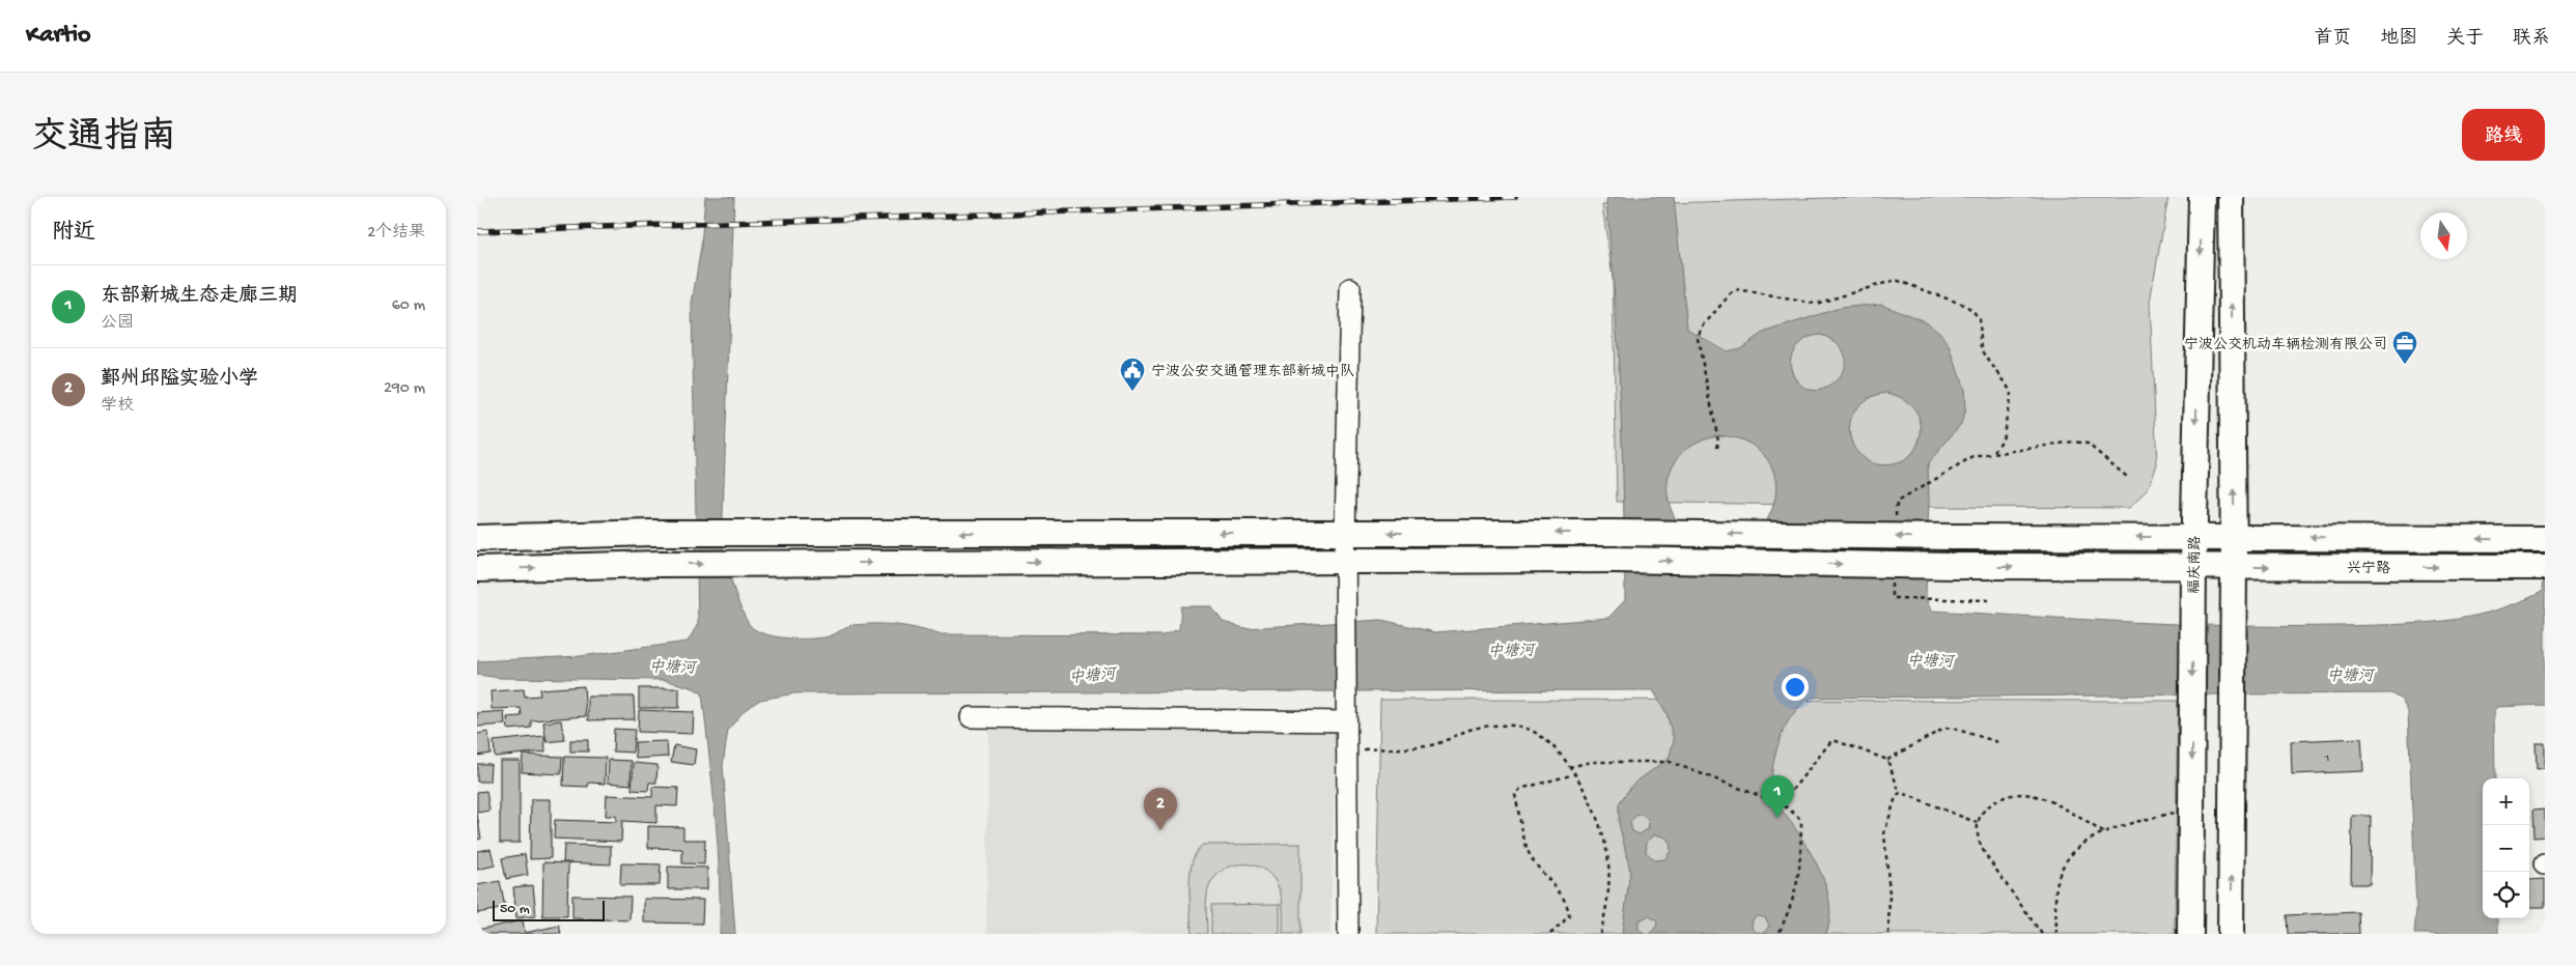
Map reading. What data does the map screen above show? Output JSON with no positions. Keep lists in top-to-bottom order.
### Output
{
  "streets": {
    "main road": ["福庆南路", "兴宁路"]
  },
  "crossings": [
    ["福庆南路", "兴宁路"]
  ],
  "water": ["中塘河"],
  "places": {
    "office": ["宁波公交机动车辆检测有限公司"],
    "public building": ["宁波公安交通管理东部新城中队"]
  },
  "house_numbers": ["1"],
  "scale_bar": "50 m",
  "north": "bottom",
  "page": {
    "header": "Kartio",
    "nav": [
      "首页",
      "地图",
      "关于",
      "联系"
    ],
    "title": "交通指南",
    "buttons": "路线",
    "heading": ["附近", "2个结果"],
    "list": [
      {
        "mark": "1",
        "name": "东部新城生态走廊三期",
        "note": "公园",
        "value": "60 m"
      },
      {
        "mark": "2",
        "name": "鄞州邱隘实验小学",
        "note": "学校",
        "value": "290 m"
      }
    ],
    "pins": ["1", "2"],
    "map_buttons": ["+", "−"],
    "scale": "50 m"
  }
}
